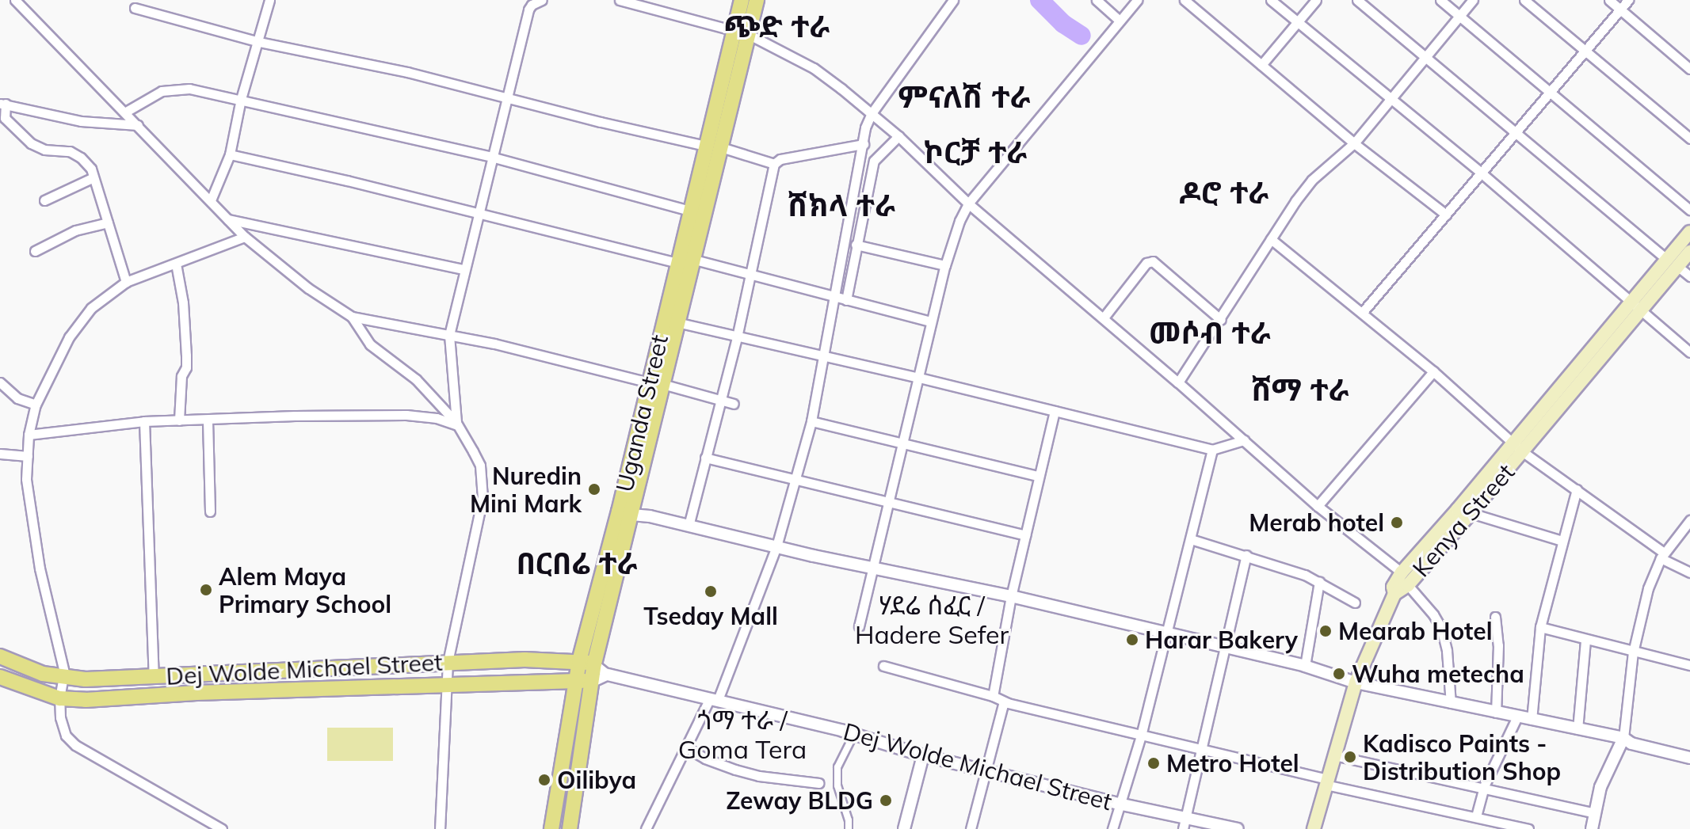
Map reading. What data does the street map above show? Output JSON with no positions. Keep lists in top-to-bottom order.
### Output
{
  "streets": {
    "main road": ["Uganda Street", "Kenya Street", "Dej Wolde Michael Street"]
  },
  "crossings": [
    ["Uganda Street", "Dej Wolde Michael Street"]
  ],
  "districts": [
    "ጭድ ተራ",
    "ምናለሽ ተራ",
    "ኮርቻ ተራ",
    "ዶሮ ተራ",
    "ሸክላ ተራ",
    "መሶብ ተራ",
    "ሸማ ተራ",
    "በርበሬ ተራ",
    "ሃደሬ ሰፈር / Hadere Sefer",
    "ጎማ ተራ / Goma Tera"
  ],
  "places": [
    "Nuredin Mini Mark",
    "Merab hotel",
    "Alem Maya Primary School",
    "Tseday Mall",
    "Mearab Hotel",
    "Harar Bakery",
    "Wuha metecha",
    "Kadisco Paints - Distribution Shop",
    "Metro Hotel",
    "Oilibya",
    "Zeway BLDG"
  ]
}
